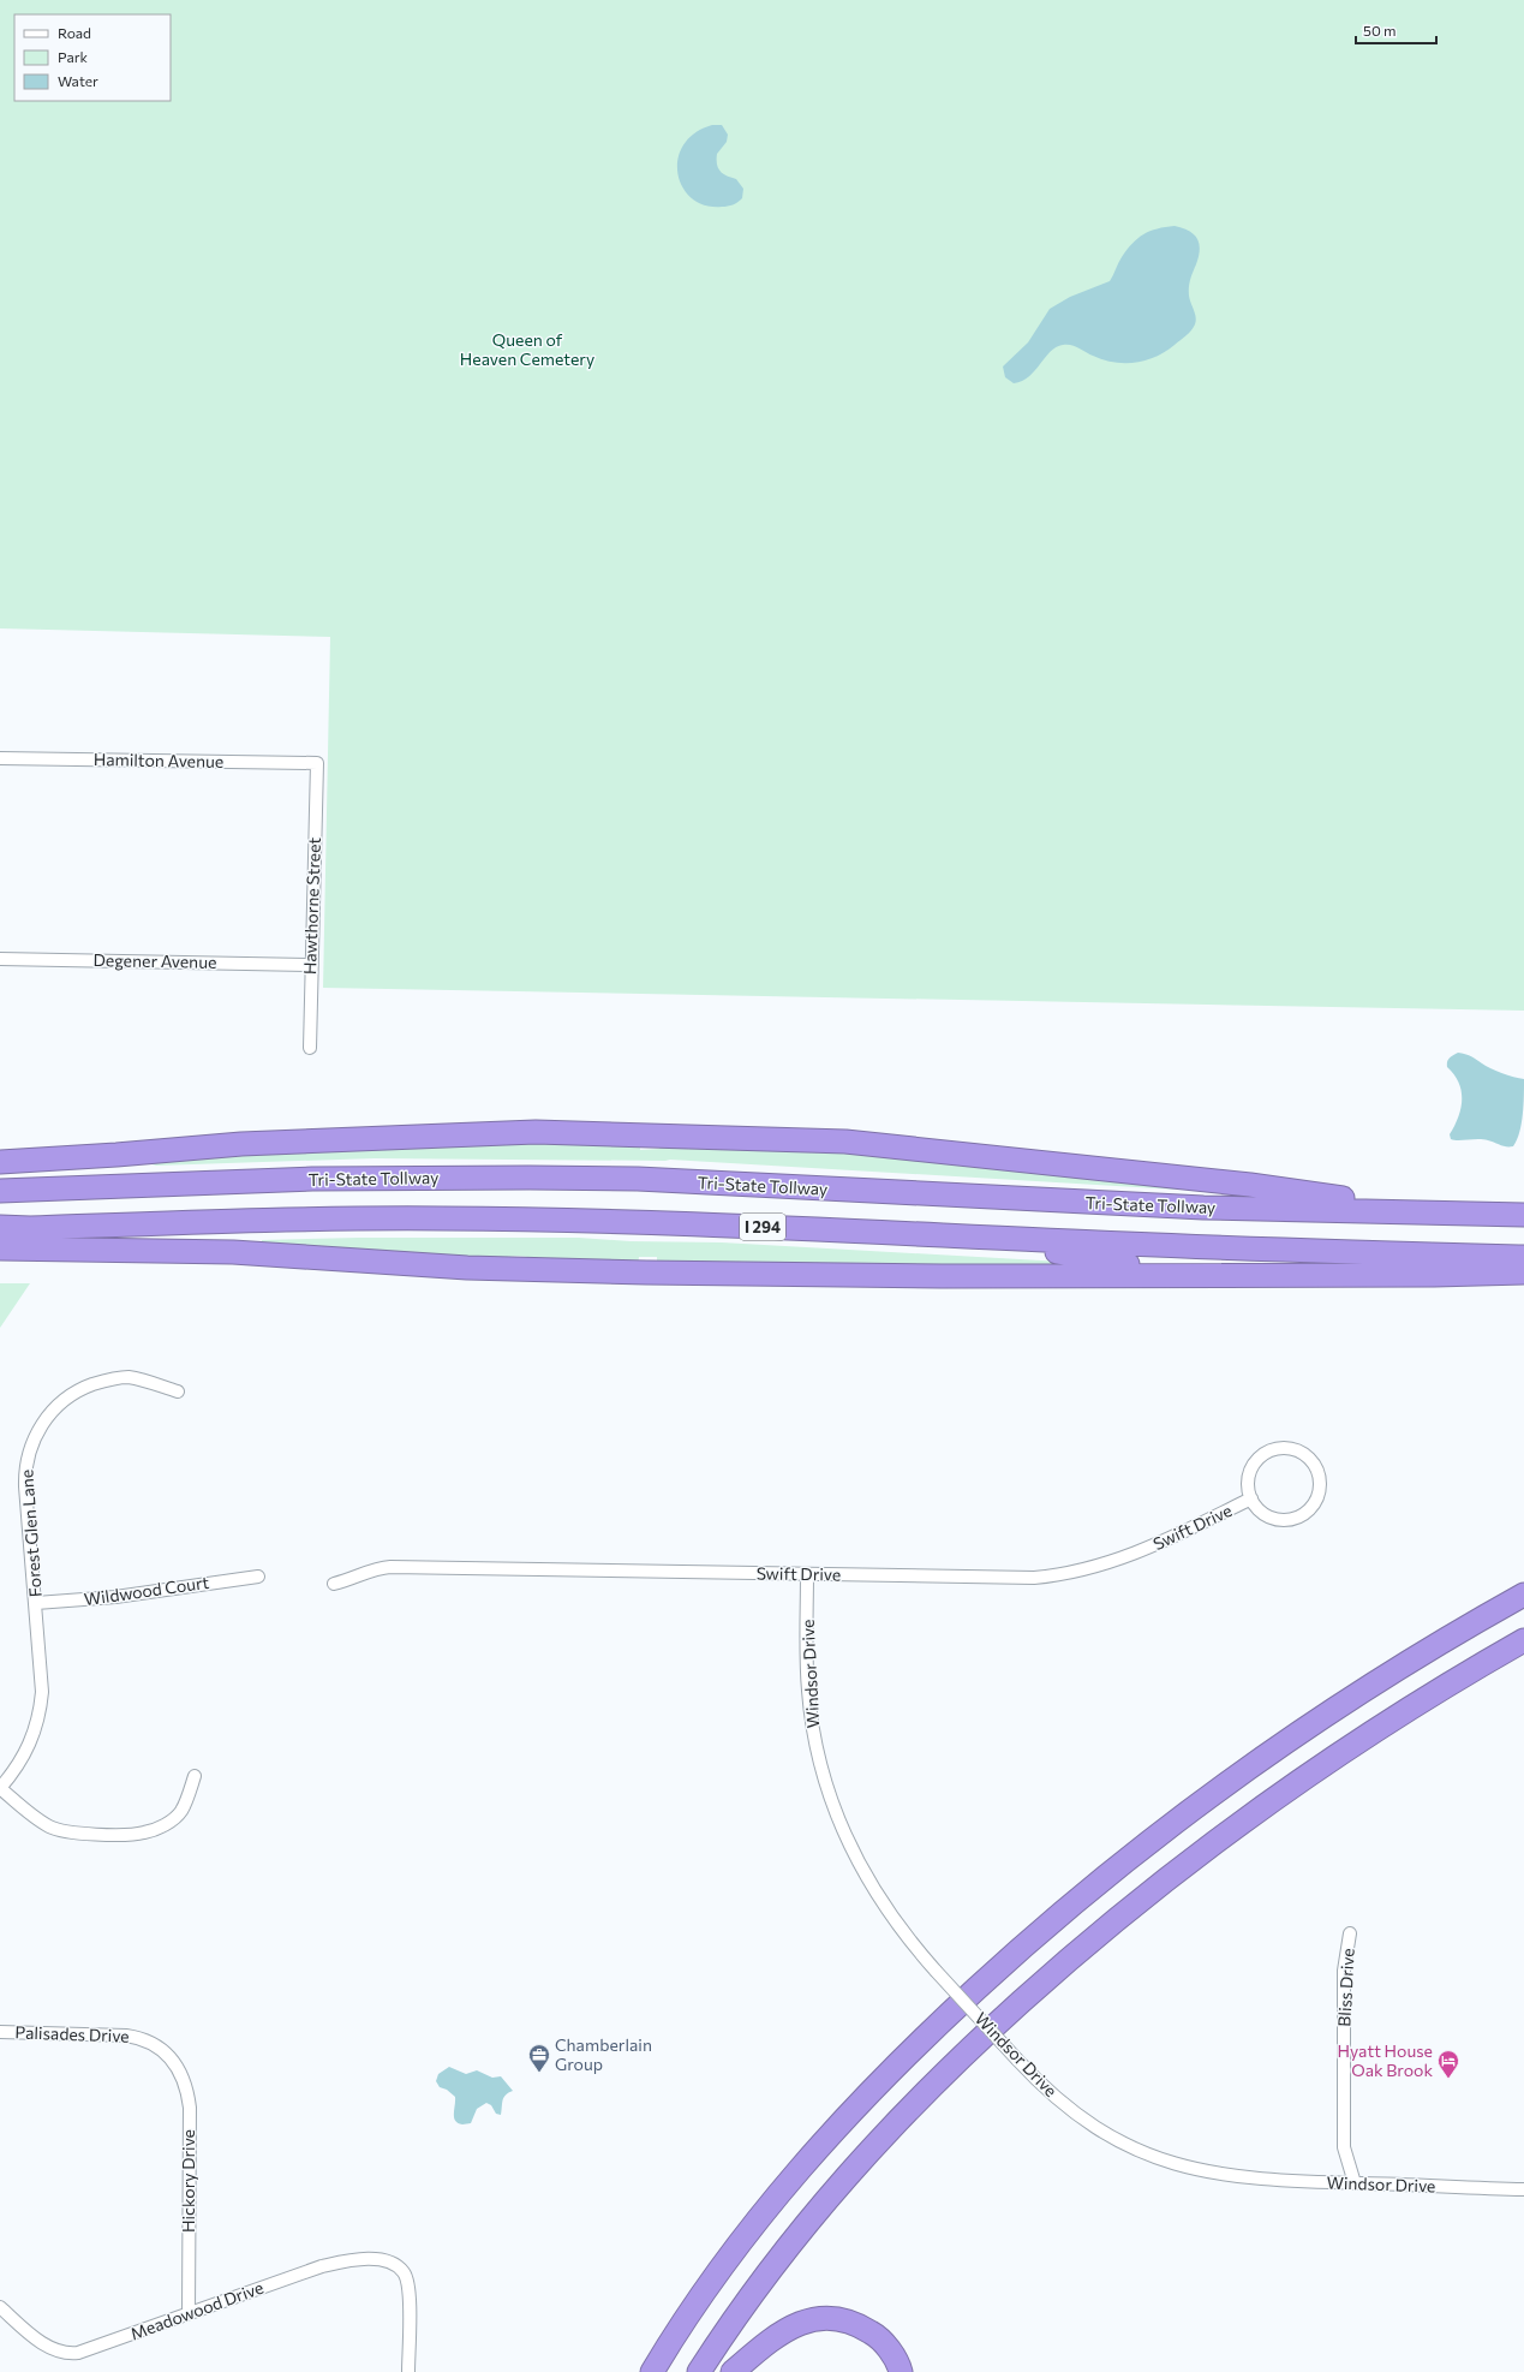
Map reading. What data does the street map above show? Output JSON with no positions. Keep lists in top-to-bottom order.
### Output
{
  "streets": {
    "highway": ["Tri-State Tollway", "I 294"],
    "street": [
      "Hamilton Avenue",
      "Hawthorne Street",
      "Degener Avenue",
      "Swift Drive",
      "Forest Glen Lane",
      "Wildwood Court",
      "Windsor Drive",
      "Bliss Drive",
      "Palisades Drive",
      "Hickory Drive",
      "Meadowood Drive"
    ]
  },
  "crossings": [
    ["Hamilton Avenue", "Hawthorne Street"],
    ["Hawthorne Street", "Degener Avenue"],
    ["Swift Drive", "Windsor Drive"],
    ["Forest Glen Lane", "Wildwood Court"],
    ["Windsor Drive", "Bliss Drive"],
    ["Palisades Drive", "Hickory Drive"],
    ["Hickory Drive", "Meadowood Drive"]
  ],
  "parks": ["Queen of Heaven Cemetery"],
  "places": {
    "office": ["Chamberlain Group"],
    "hotel": ["Hyatt House Oak Brook"]
  },
  "legend": ["Road", "Park", "Water"],
  "scale_bar": "50 m"
}
